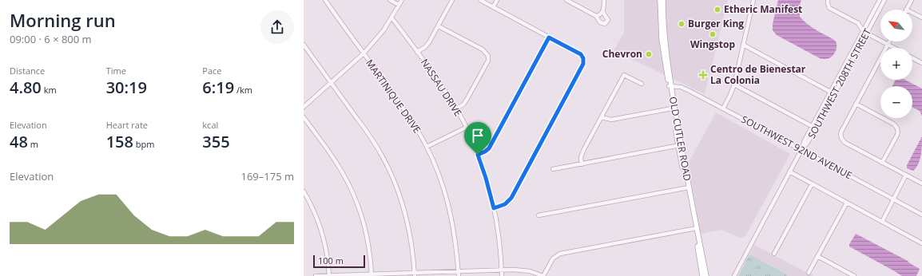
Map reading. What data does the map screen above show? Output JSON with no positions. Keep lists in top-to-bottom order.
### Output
{
  "streets": {
    "main road": ["OLD CUTLER ROAD"],
    "street": [
      "SOUTHWEST 208TH STREET",
      "NASSAU DRIVE",
      "MARTINIQUE DRIVE",
      "SOUTHWEST 92ND AVENUE"
    ]
  },
  "crossings": [
    ["SOUTHWEST 208TH STREET", "SOUTHWEST 92ND AVENUE"],
    ["OLD CUTLER ROAD", "SOUTHWEST 92ND AVENUE"]
  ],
  "places": {
    "other": [
      "Etheric Manifest",
      "Burger King",
      "Wingstop",
      "Chevron"
    ],
    "health": ["Centro de Bienestar La Colonia"]
  },
  "scale_bar": "100 m",
  "north": "top left",
  "page": {
    "heading": ["Morning run", "09:00 · 6 × 800 m"],
    "map_buttons": ["+", "−"],
    "stats": [
      ["Distance", "4.80 km"],
      ["Time", "30:19"],
      ["Pace", "6:19 /km"],
      ["Elevation", "48 m"],
      ["Heart rate", "158 bpm"],
      ["kcal", "355"]
    ],
    "chart": ["Elevation", "169–175 m"],
    "scale": "100 m"
  }
}
